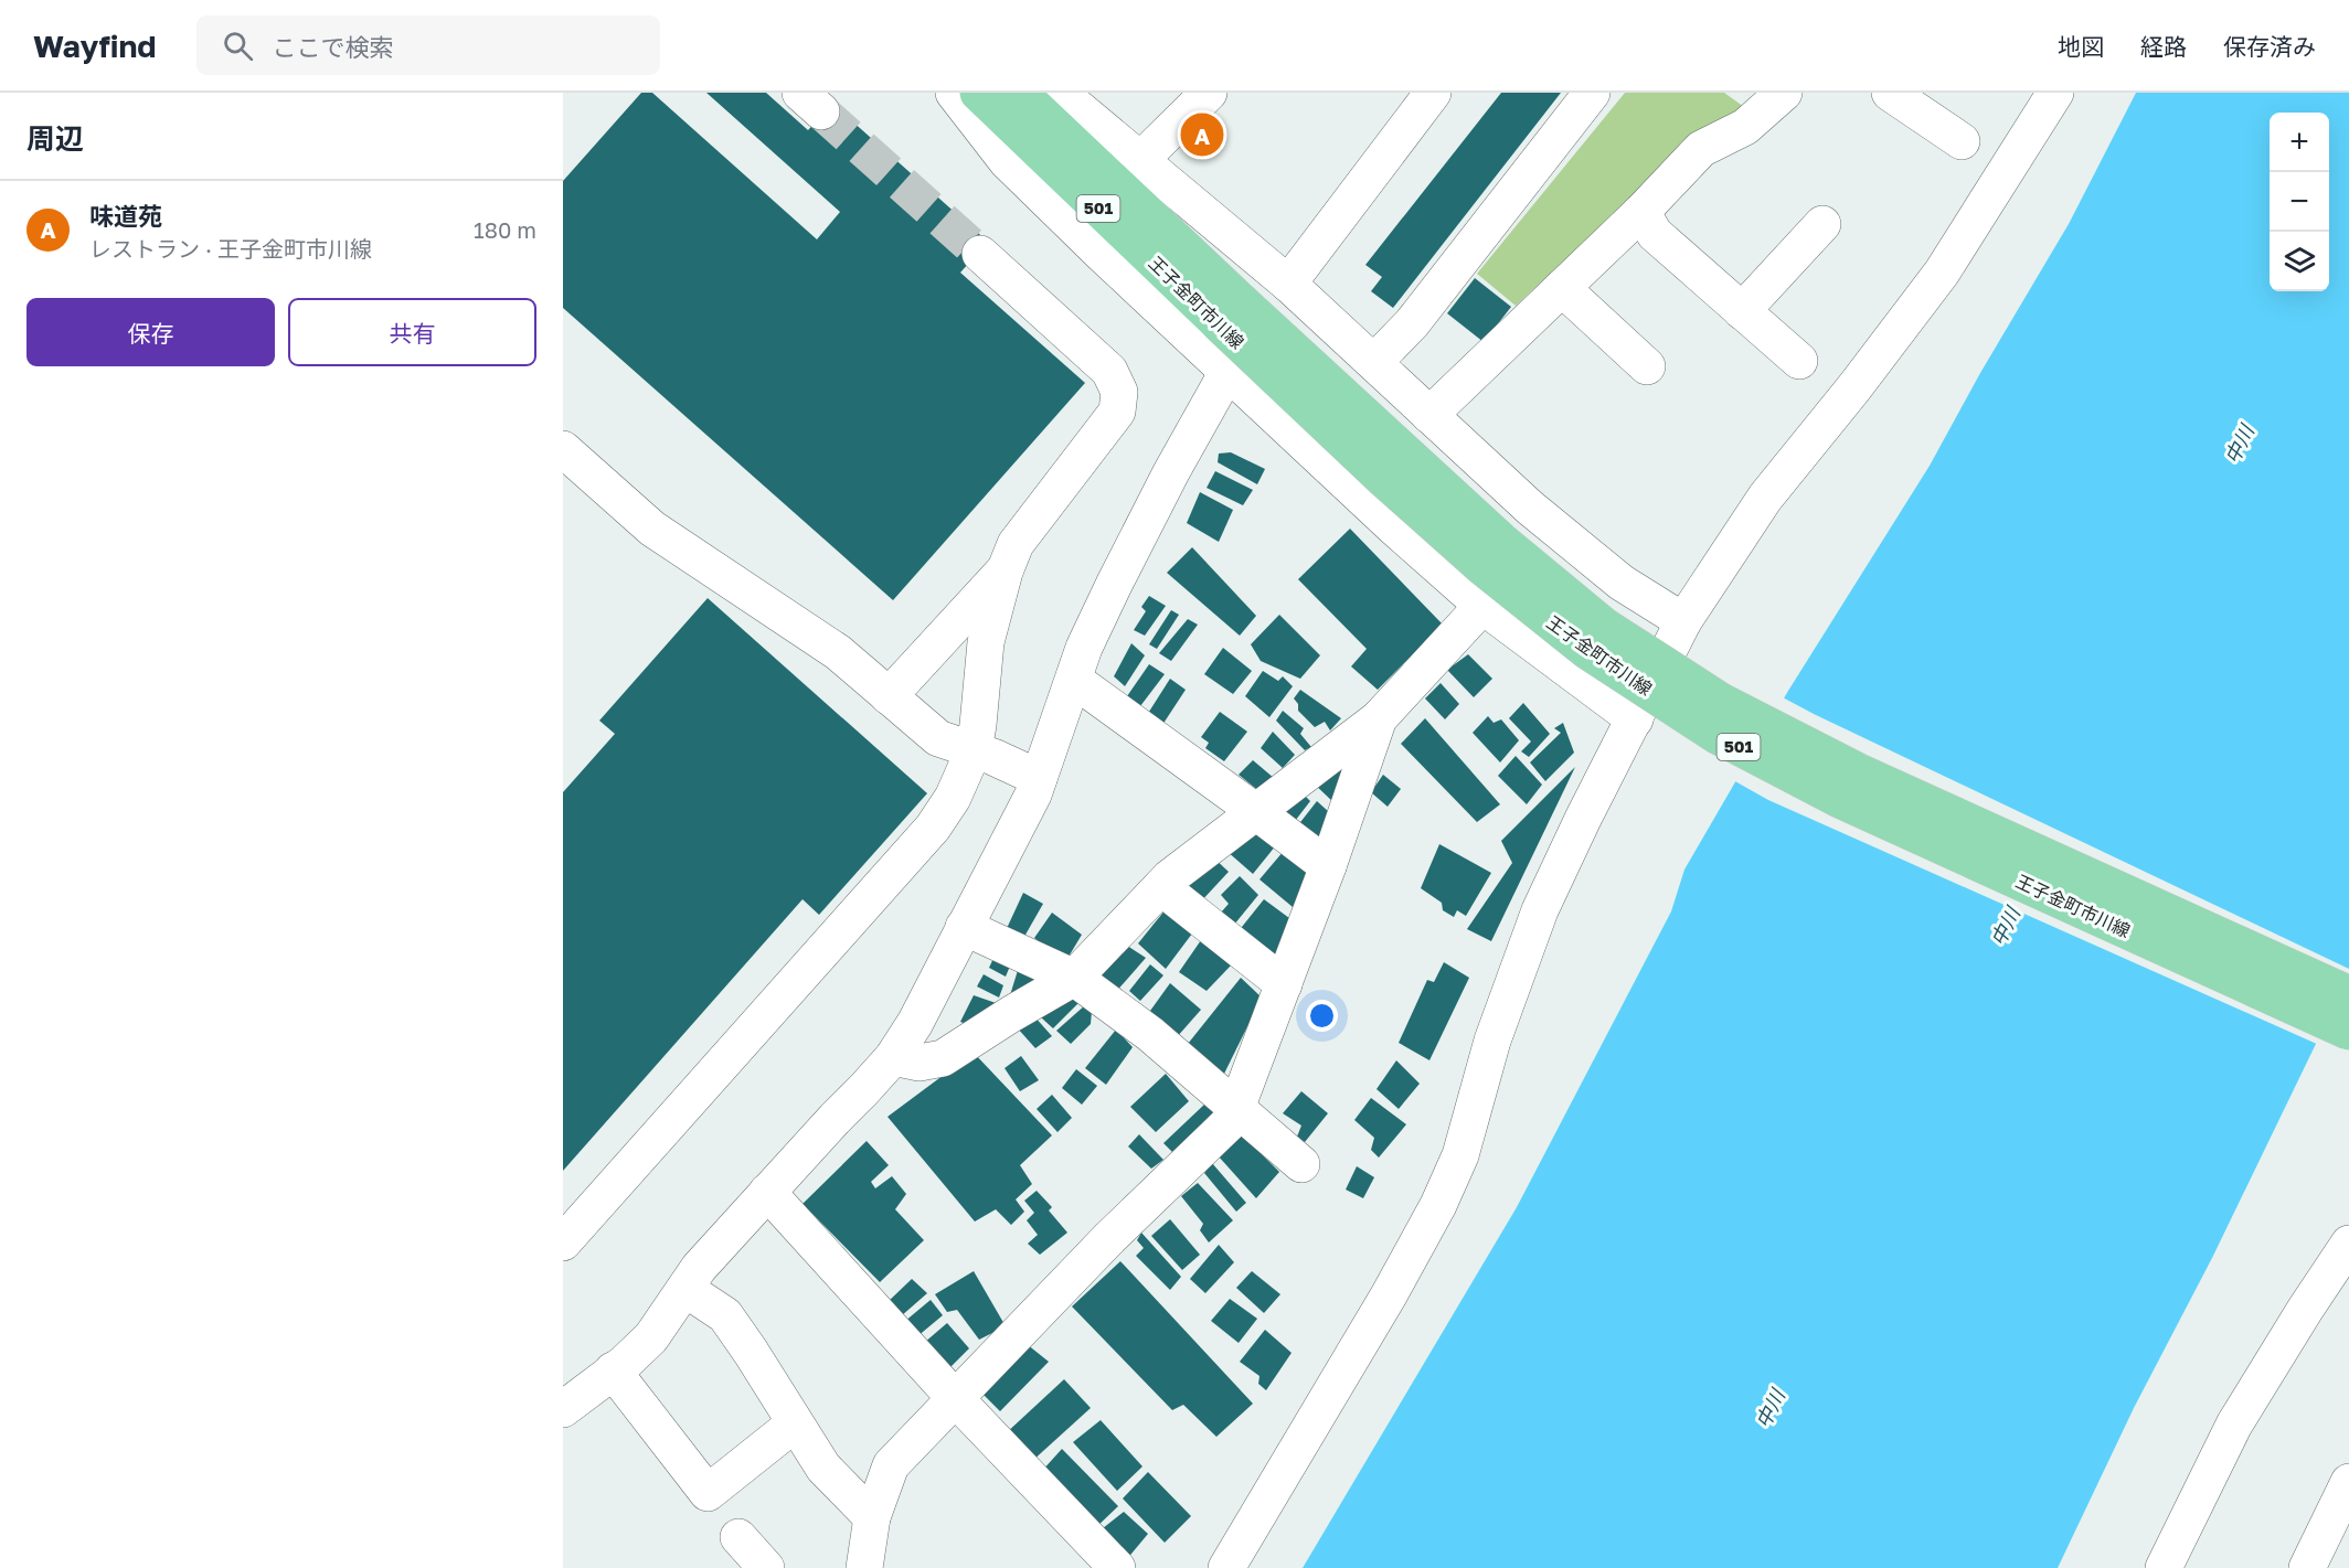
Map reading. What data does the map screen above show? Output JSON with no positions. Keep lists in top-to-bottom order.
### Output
{
  "streets": {
    "main road": ["501", "王子金町市川線"]
  },
  "water": ["中川"],
  "page": {
    "header": "Wayfind",
    "search": "ここで検索",
    "nav": ["地図", "経路", "保存済み"],
    "heading": "周辺",
    "pins": "A",
    "map_buttons": ["+", "−"],
    "list": [
      {
        "mark": "A",
        "name": "味道苑",
        "note": "レストラン · 王子金町市川線",
        "value": "180 m"
      }
    ],
    "buttons": ["保存", "共有"]
  }
}
